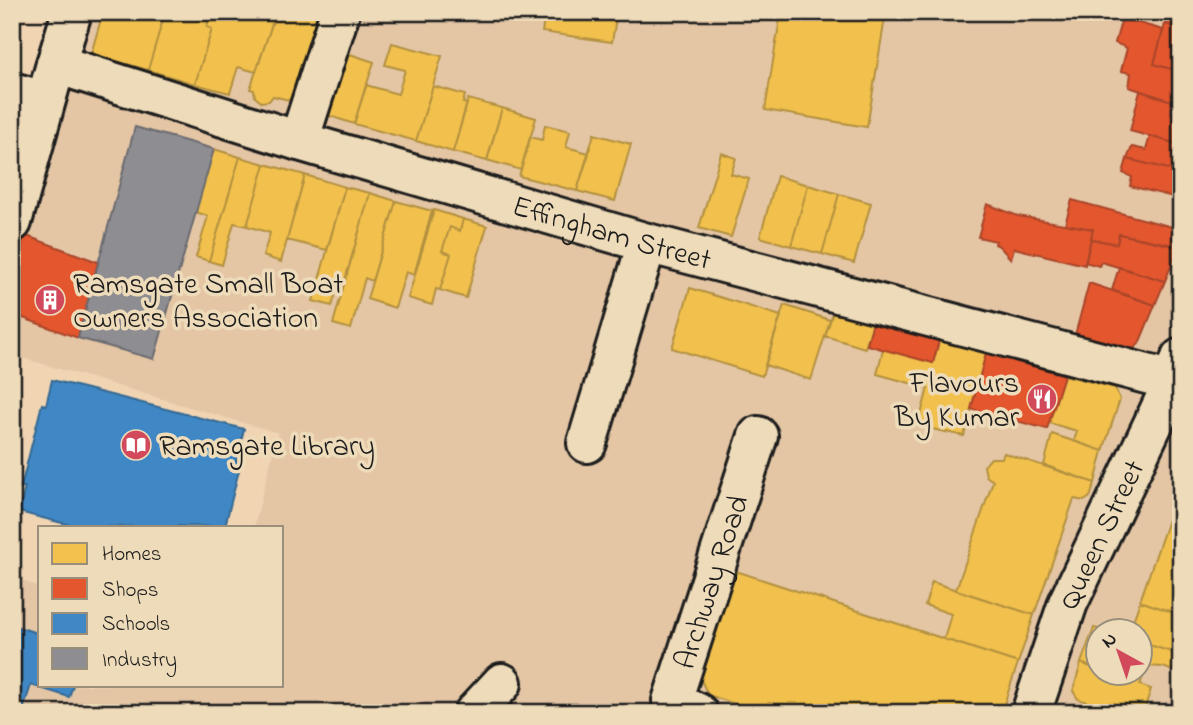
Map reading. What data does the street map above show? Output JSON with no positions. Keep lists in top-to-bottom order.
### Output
{
  "streets": {
    "street": ["Effingham Street", "Queen Street", "Archway Road"]
  },
  "crossings": [
    ["Effingham Street", "Queen Street"]
  ],
  "places": {
    "building": ["Ramsgate Small Boat Owners Association"],
    "restaurant": ["Flavours By Kumar"],
    "library": ["Ramsgate Library"]
  },
  "legend": [
    "Homes",
    "Shops",
    "Schools",
    "Industry"
  ],
  "north": "top left"
}
